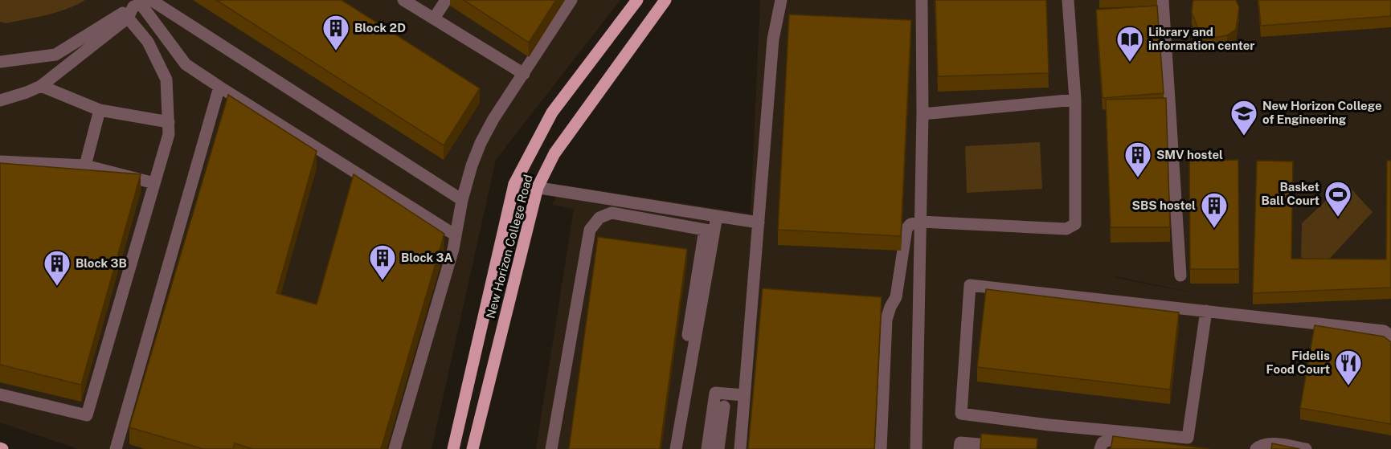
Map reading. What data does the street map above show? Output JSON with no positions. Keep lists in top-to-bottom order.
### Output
{
  "streets": {
    "main road": ["New Horizon College Road"]
  },
  "places": {
    "building": [
      "Block 2D",
      "SMV hostel",
      "SBS hostel",
      "Block 3A",
      "Block 3B"
    ],
    "library": ["Library and information center"],
    "school or university": ["New Horizon College of Engineering"],
    "sports": ["Basket Ball Court"],
    "restaurant": ["Fidelis Food Court"]
  }
}
